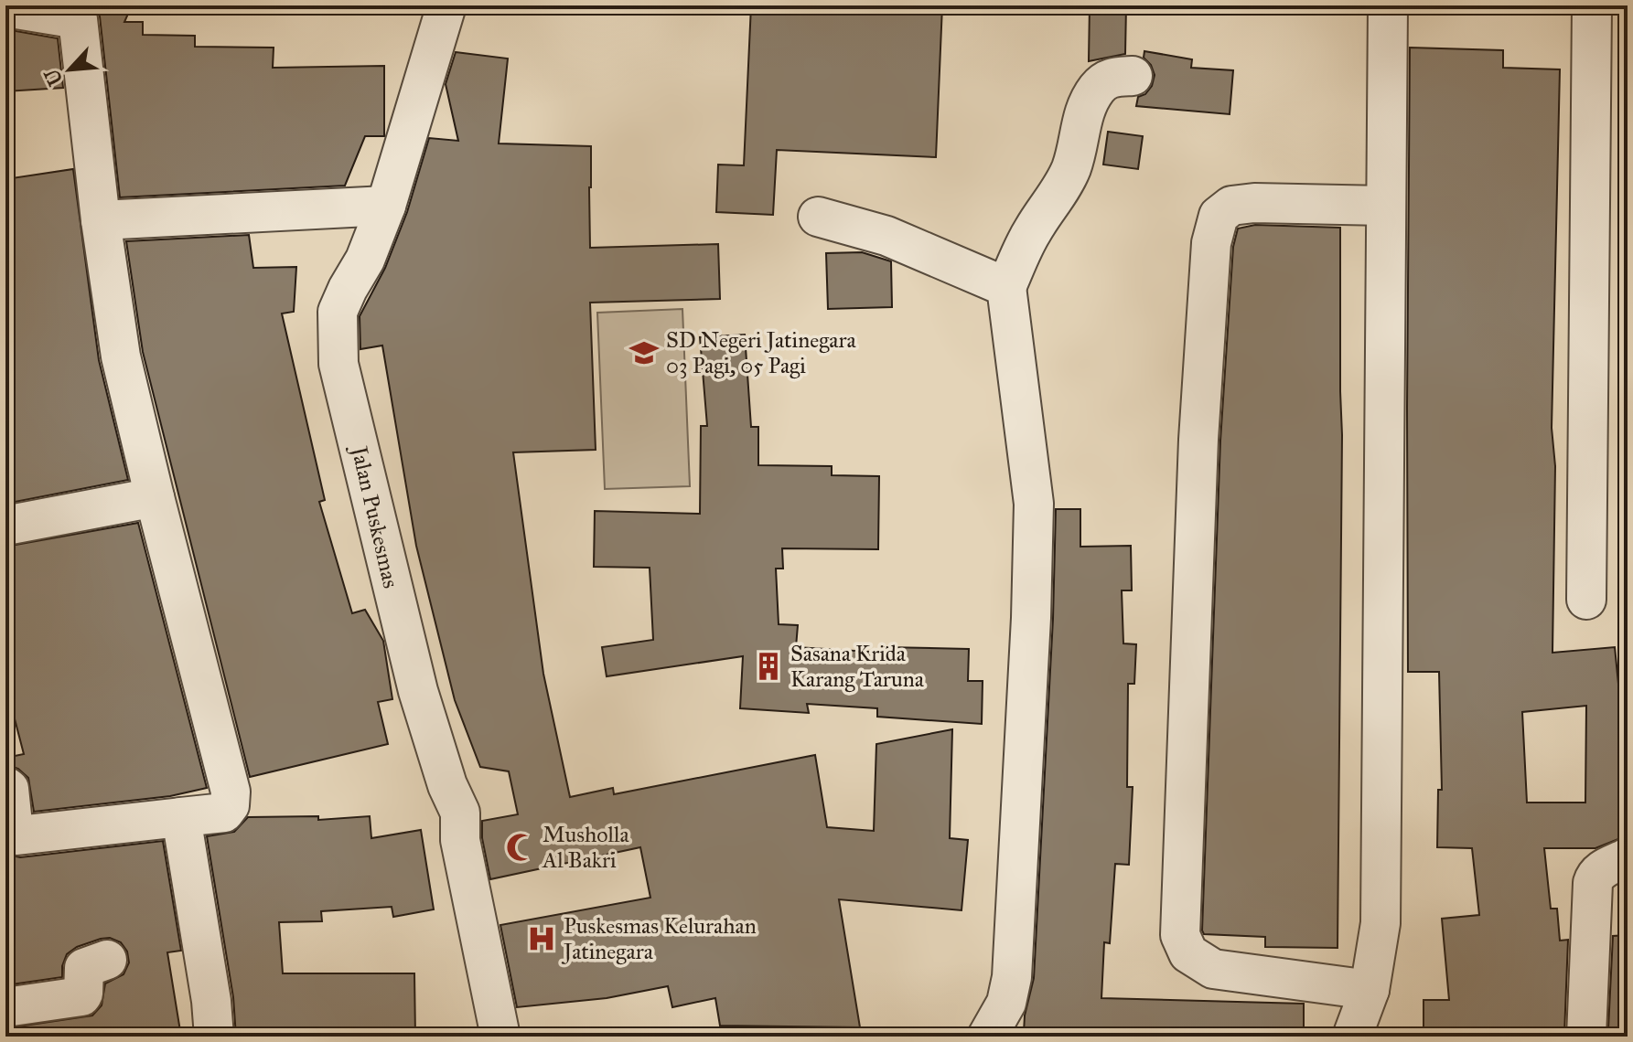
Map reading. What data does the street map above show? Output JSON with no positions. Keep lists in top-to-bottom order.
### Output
{
  "streets": {
    "street": ["Jalan Puskesmas"]
  },
  "places": {
    "school or university": ["SD Negeri Jatinegara 03 Pagi, 05 Pagi"],
    "building": ["Sasana Krida Karang Taruna"],
    "mosque": ["Musholla Al Bakri"],
    "hospital": ["Puskesmas Kelurahan Jatinegara"]
  },
  "north": "bottom left"
}
